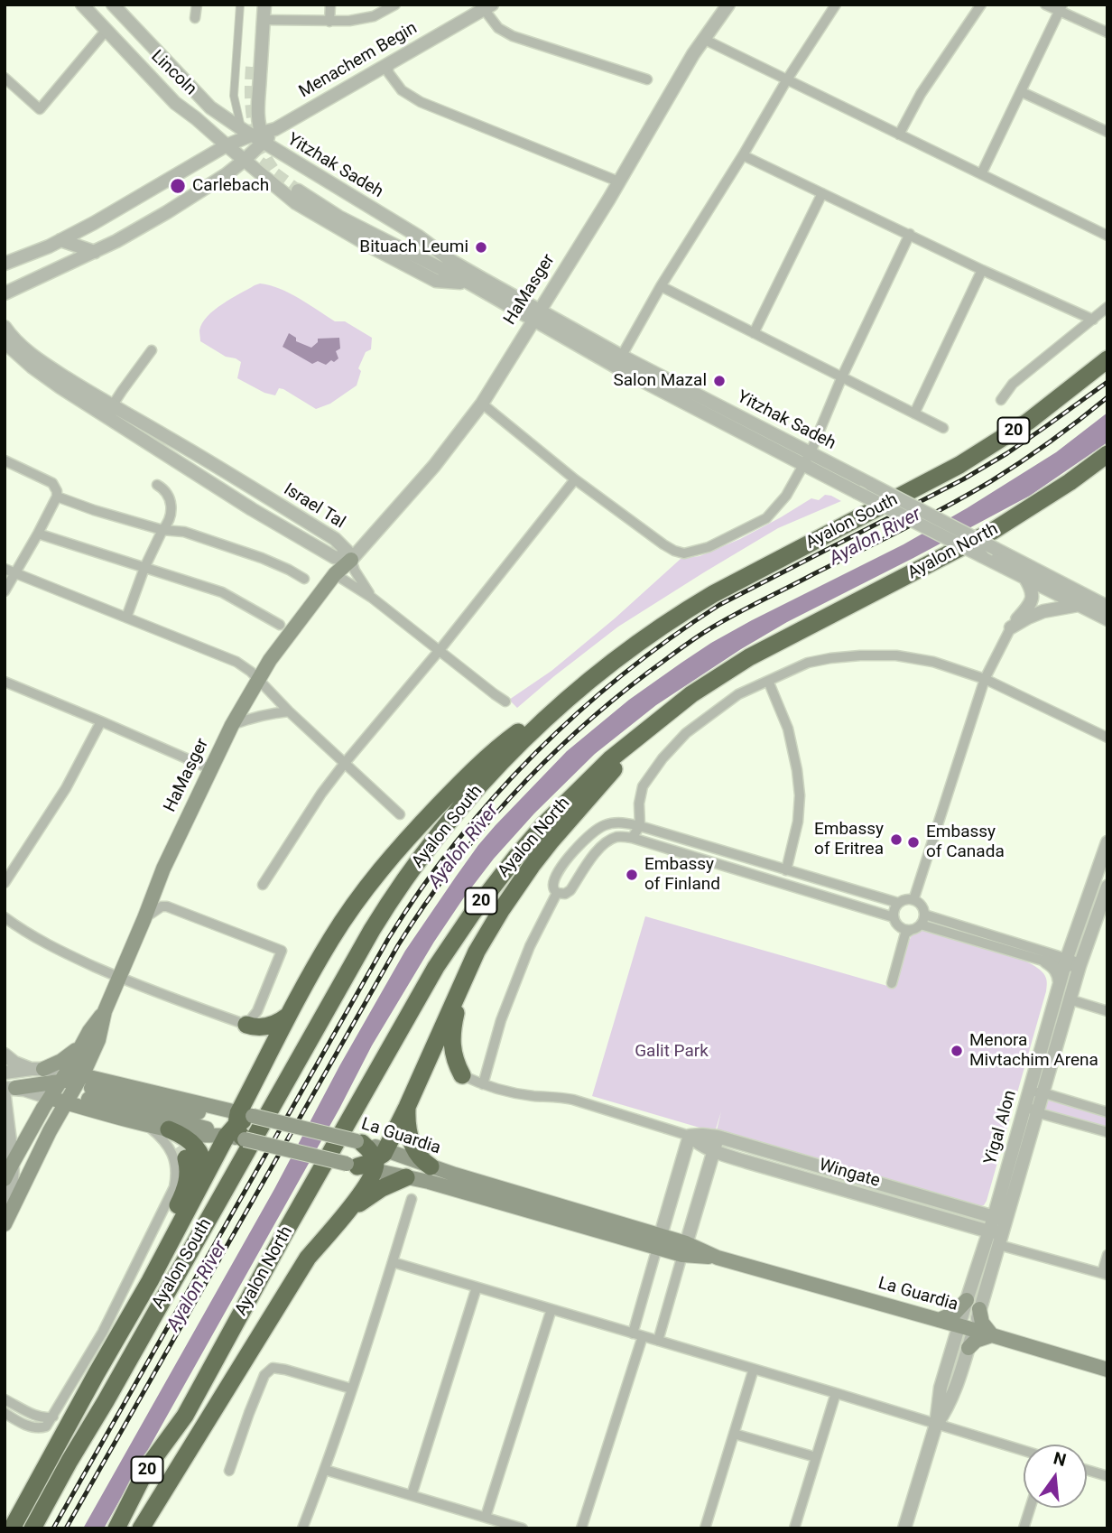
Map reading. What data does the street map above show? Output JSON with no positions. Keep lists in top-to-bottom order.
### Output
{
  "streets": {
    "highway": ["20", "Ayalon South", "Ayalon North"],
    "main road": ["HaMasger", "La Guardia"],
    "street": [
      "Menachem Begin",
      "Lincoln",
      "Yitzhak Sadeh",
      "Israel Tal",
      "Yigal Alon",
      "Wingate"
    ]
  },
  "crossings": [
    ["Menachem Begin", "Lincoln"],
    ["Menachem Begin", "Yitzhak Sadeh"],
    ["Lincoln", "Yitzhak Sadeh"],
    ["Yitzhak Sadeh", "HaMasger"],
    ["HaMasger", "Israel Tal"],
    ["HaMasger", "La Guardia"],
    ["Yigal Alon", "La Guardia"],
    ["Yigal Alon", "Wingate"]
  ],
  "water": ["Ayalon River"],
  "parks": ["Galit Park"],
  "places": [
    "Carlebach",
    "Bituach Leumi",
    "Salon Mazal",
    "Embassy of Eritrea",
    "Embassy of Canada",
    "Embassy of Finland",
    "Menora Mivtachim Arena"
  ],
  "north": "top"
}
